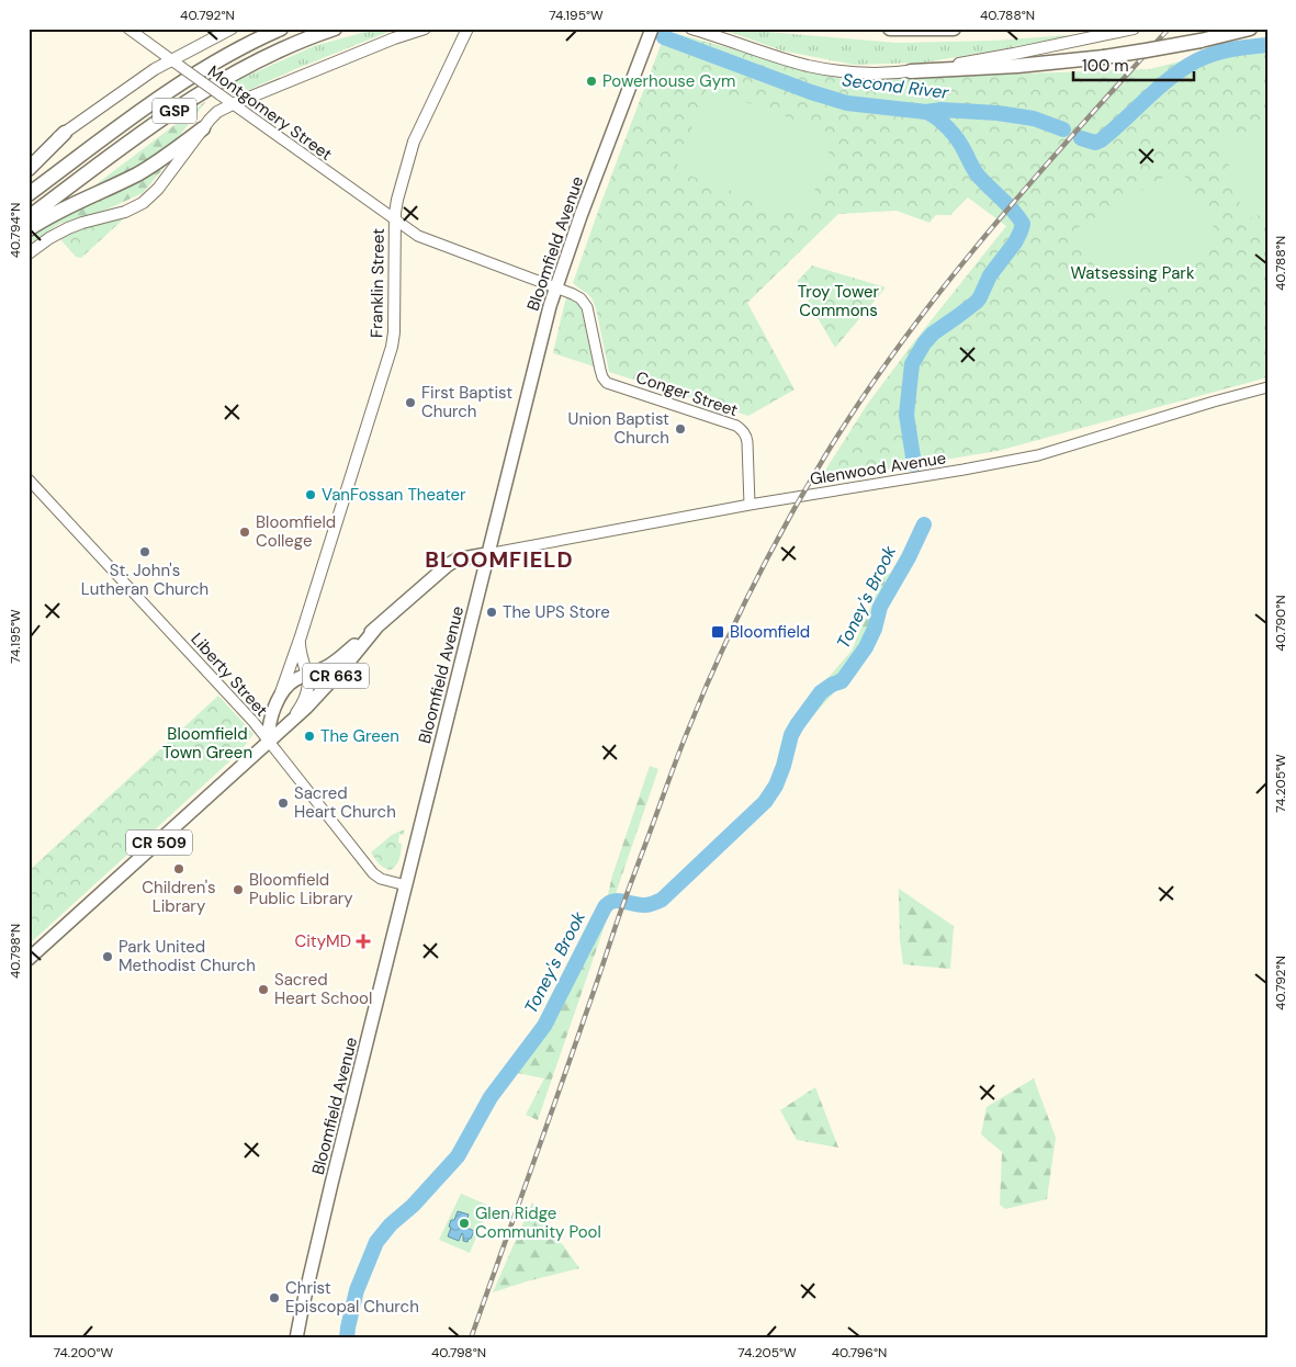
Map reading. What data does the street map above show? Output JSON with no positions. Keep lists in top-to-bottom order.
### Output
{
  "streets": {
    "highway": ["GSP"],
    "main road": [
      "Bloomfield Avenue",
      "Franklin Street",
      "CR 663",
      "CR 509"
    ],
    "street": [
      "Montgomery Street",
      "Conger Street",
      "Glenwood Avenue",
      "Liberty Street"
    ]
  },
  "crossings": [
    ["Montgomery Street", "Bloomfield Avenue"],
    ["Montgomery Street", "Franklin Street"],
    ["Montgomery Street", "Conger Street"],
    ["Bloomfield Avenue", "Glenwood Avenue"],
    ["Bloomfield Avenue", "Liberty Street"],
    ["Bloomfield Avenue", "CR 663"],
    ["Franklin Street", "CR 663"],
    ["Franklin Street", "CR 509"],
    ["Conger Street", "Glenwood Avenue"],
    ["Glenwood Avenue", "CR 663"],
    ["Liberty Street", "CR 509"],
    ["CR 663", "CR 509"]
  ],
  "districts": ["BLOOMFIELD"],
  "water": ["Second River", "Toney's Brook"],
  "parks": ["Watsessing Park", "Troy Tower Commons", "Bloomfield Town Green"],
  "places": {
    "other": [
      "Powerhouse Gym",
      "First Baptist Church",
      "Union Baptist Church",
      "VanFossan Theater",
      "Bloomfield College",
      "St. John's Lutheran Church",
      "The UPS Store",
      "The Green",
      "Sacred Heart Church",
      "Children's Library",
      "Bloomfield Public Library",
      "Park United Methodist Church",
      "Sacred Heart School",
      "Glen Ridge Community Pool",
      "Christ Episcopal Church"
    ],
    "transit": ["Bloomfield"],
    "health": ["CityMD"]
  },
  "scale_bar": "100 m",
  "coordinates": [
    "40.792°N",
    "74.195°W",
    "40.788°N",
    "40.794°N",
    "40.790°N",
    "74.205°W",
    "40.798°N",
    "74.200°W",
    "40.796°N"
  ]
}
